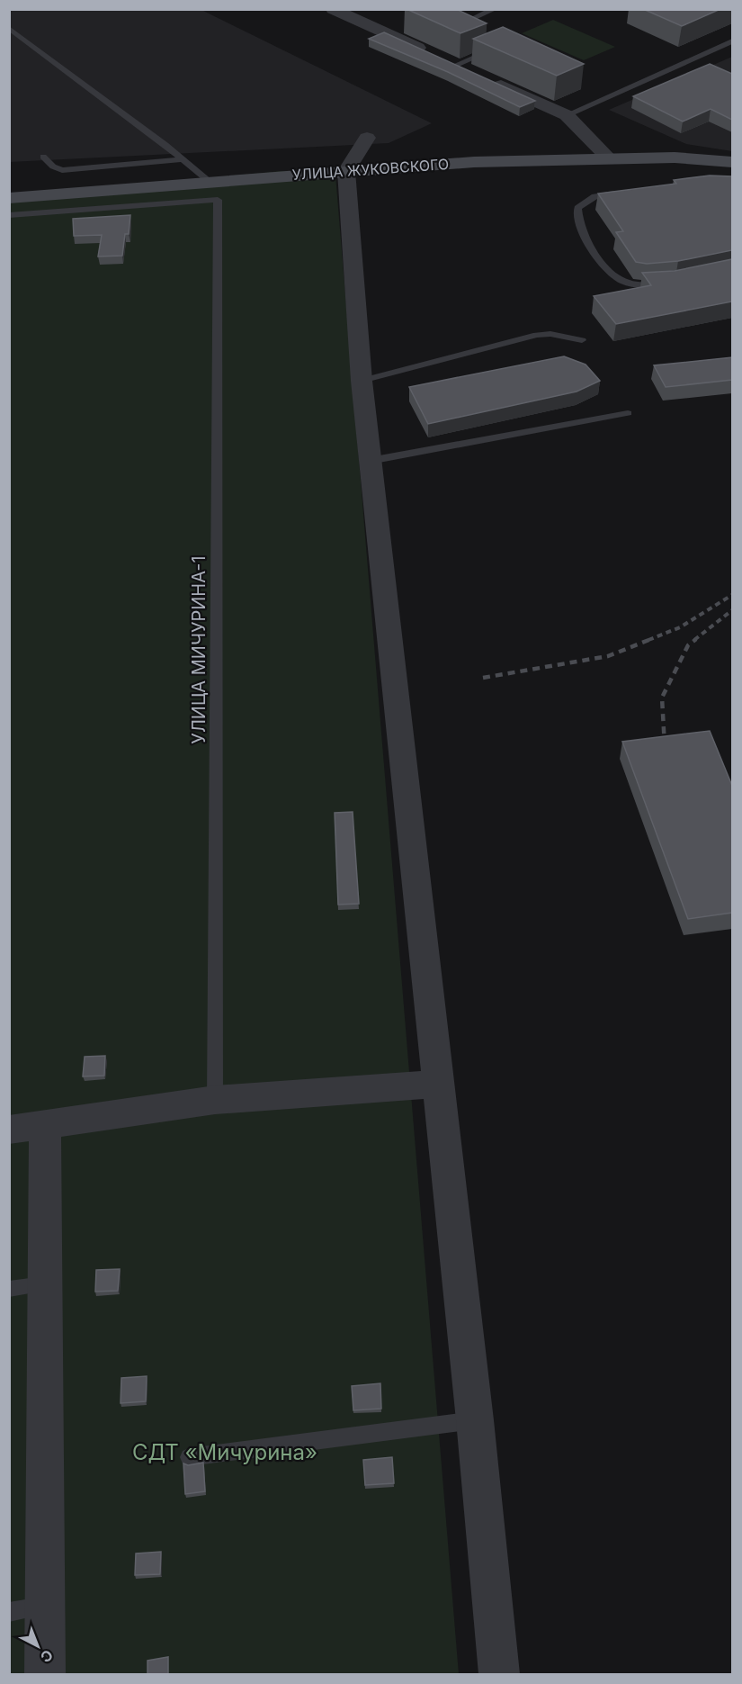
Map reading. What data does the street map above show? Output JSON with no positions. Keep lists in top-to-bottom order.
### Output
{
  "streets": {
    "main road": ["УЛИЦА ЖУКОВСКОГО"],
    "lane": ["УЛИЦА МИЧУРИНА-1"]
  },
  "parks": ["СДТ «Мичурина»"],
  "north": "bottom right"
}
